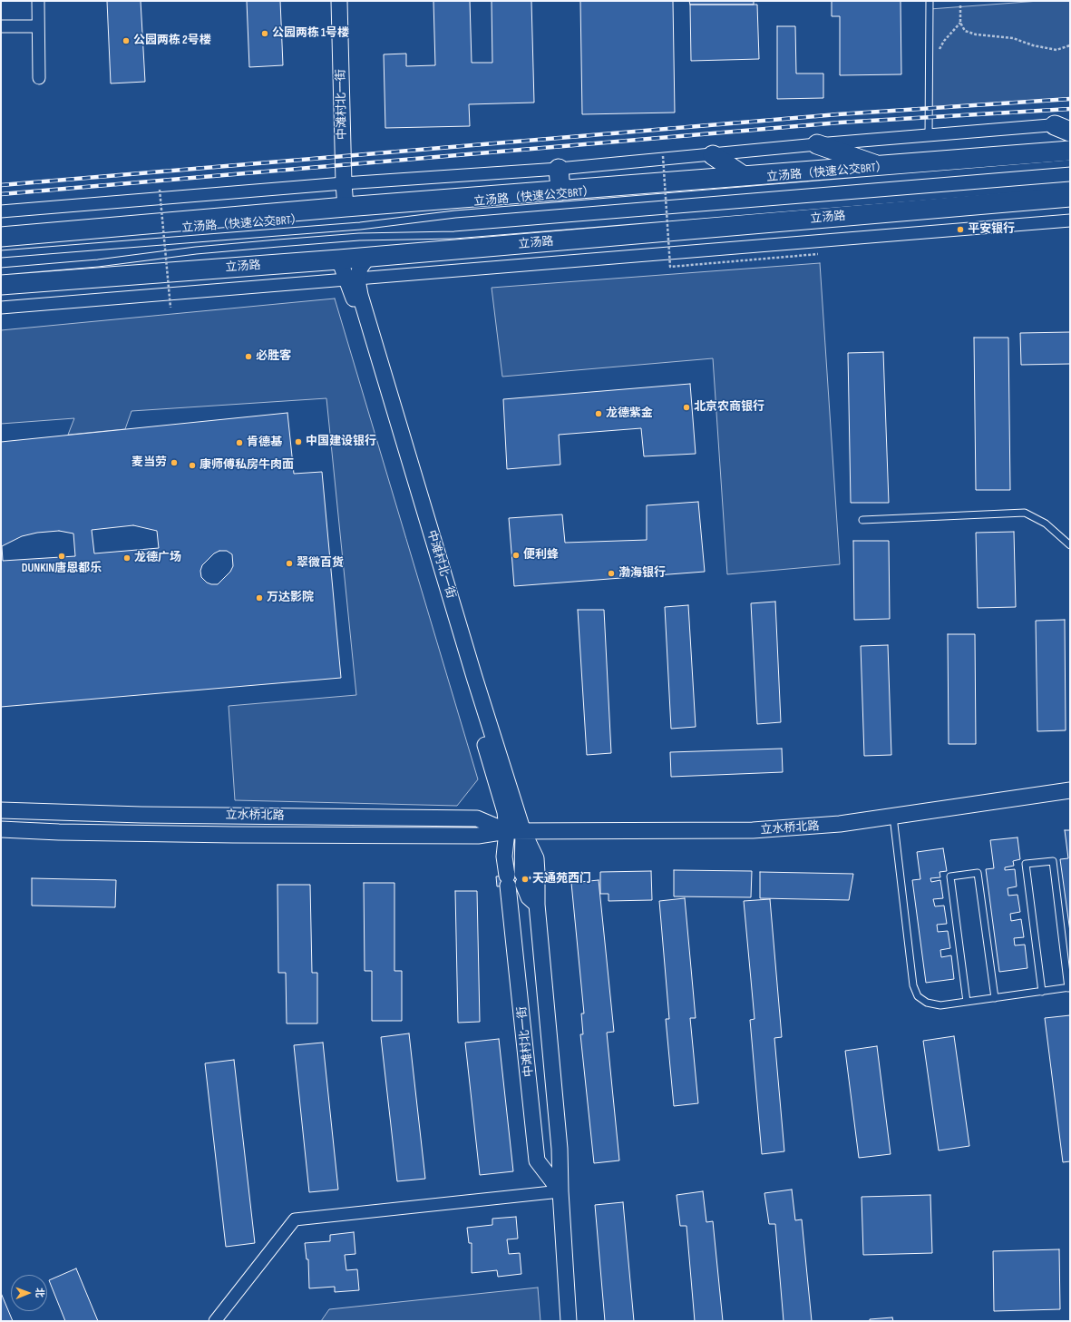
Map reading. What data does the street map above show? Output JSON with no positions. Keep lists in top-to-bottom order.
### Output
{
  "streets": {
    "main road": ["立汤路"],
    "street": ["中滩村北一街", "立水桥北路"],
    "lane": ["立汤路（快速公交BRT）"]
  },
  "crossings": [
    ["中滩村北一街", "立汤路"],
    ["中滩村北一街", "立水桥北路"]
  ],
  "places": [
    "公园两栋 1号楼",
    "公园两栋 2号楼",
    "平安银行",
    "必胜客",
    "北京农商银行",
    "龙德紫金",
    "中国建设银行",
    "肯德基",
    "麦当劳",
    "康师傅私房牛肉面",
    "便利蜂",
    "DUNKIN唐恩都乐",
    "龙德广场",
    "翠微百货",
    "渤海银行",
    "万达影院",
    "天通苑西门"
  ],
  "north": "right"
}
